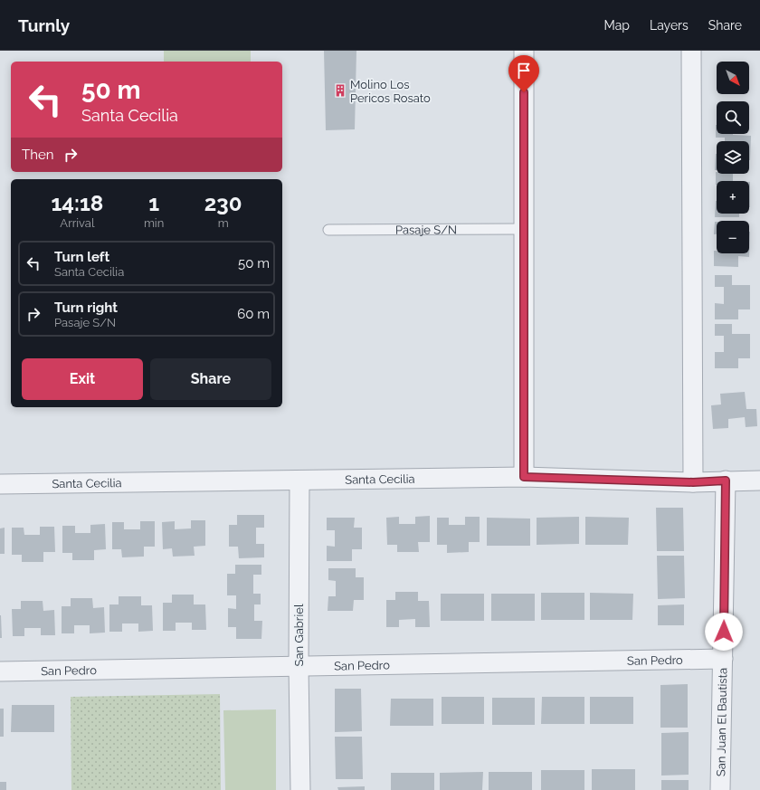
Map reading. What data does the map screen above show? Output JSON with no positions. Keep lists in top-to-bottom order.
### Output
{
  "streets": {
    "street": [
      "Santa Cecilia",
      "San Gabriel",
      "San Pedro",
      "San Juan El Bautista"
    ],
    "lane": ["Pasaje S/N"]
  },
  "crossings": [
    ["Santa Cecilia", "San Gabriel"],
    ["Santa Cecilia", "San Juan El Bautista"],
    ["San Gabriel", "San Pedro"],
    ["San Pedro", "San Juan El Bautista"]
  ],
  "places": {
    "building": ["Molino Los Pericos Rosato"]
  },
  "north": "bottom right",
  "page": {
    "header": "Turnly",
    "nav": ["Map", "Layers", "Share"],
    "map_buttons": ["+", "−"],
    "turn": ["50 m", "Santa Cecilia"],
    "then": "Then",
    "eta": [
      "14:18",
      "Arrival",
      "1",
      "min",
      "230",
      "m"
    ],
    "list": [
      {
        "name": "Turn left",
        "note": "Santa Cecilia",
        "value": "50 m"
      },
      {
        "name": "Turn right",
        "note": "Pasaje S/N",
        "value": "60 m"
      }
    ],
    "buttons": ["Exit", "Share"]
  }
}
